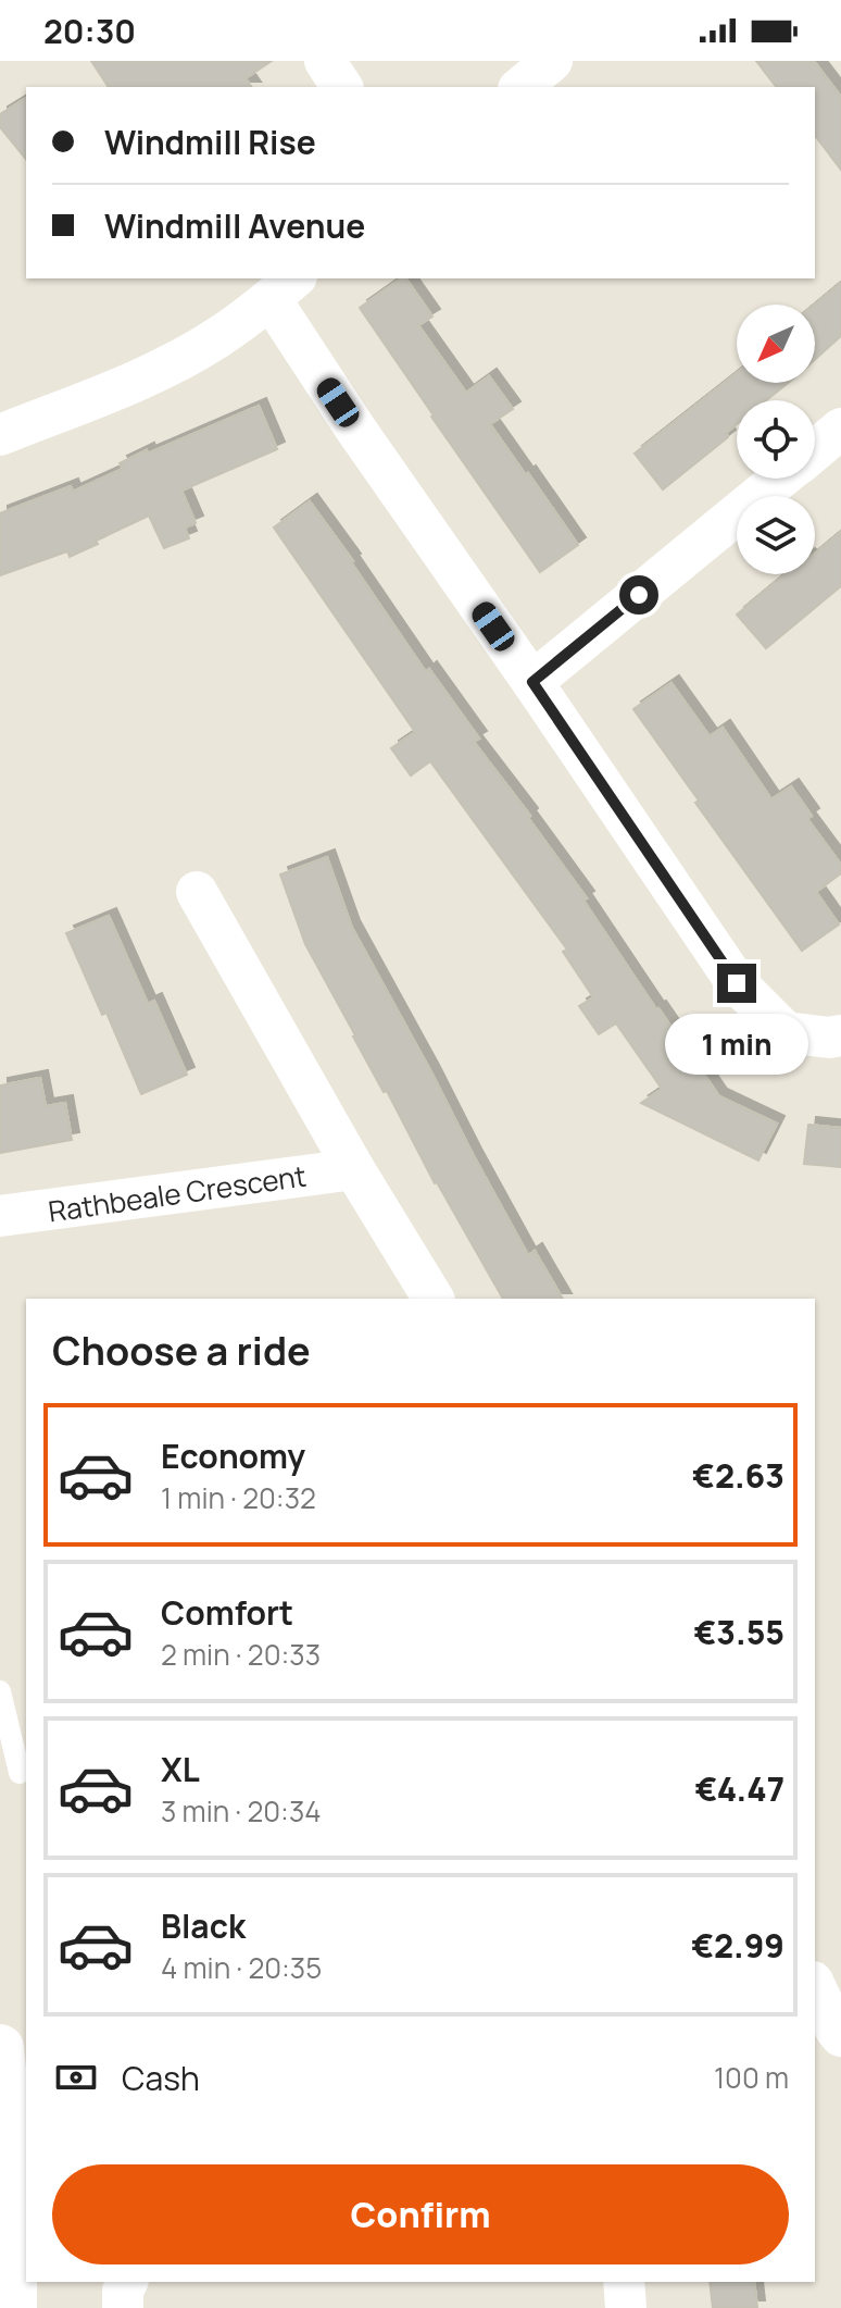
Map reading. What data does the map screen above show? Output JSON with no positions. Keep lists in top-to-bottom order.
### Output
{
  "streets": {
    "street": ["Rathbeale Crescent"]
  },
  "north": "bottom left",
  "page": {
    "status": "20:30",
    "banner": ["Windmill Rise", "Windmill Avenue"],
    "bubble": "1 min",
    "heading": "Choose a ride",
    "list": [
      {
        "name": "Economy",
        "note": "1 min · 20:32",
        "value": "€2.63"
      },
      {
        "name": "Comfort",
        "note": "2 min · 20:33",
        "value": "€3.55"
      },
      {
        "name": "XL",
        "note": "3 min · 20:34",
        "value": "€4.47"
      },
      {
        "name": "Black",
        "note": "4 min · 20:35",
        "value": "€2.99"
      }
    ],
    "pay": ["Cash", "100 m"],
    "buttons": "Confirm"
  }
}
